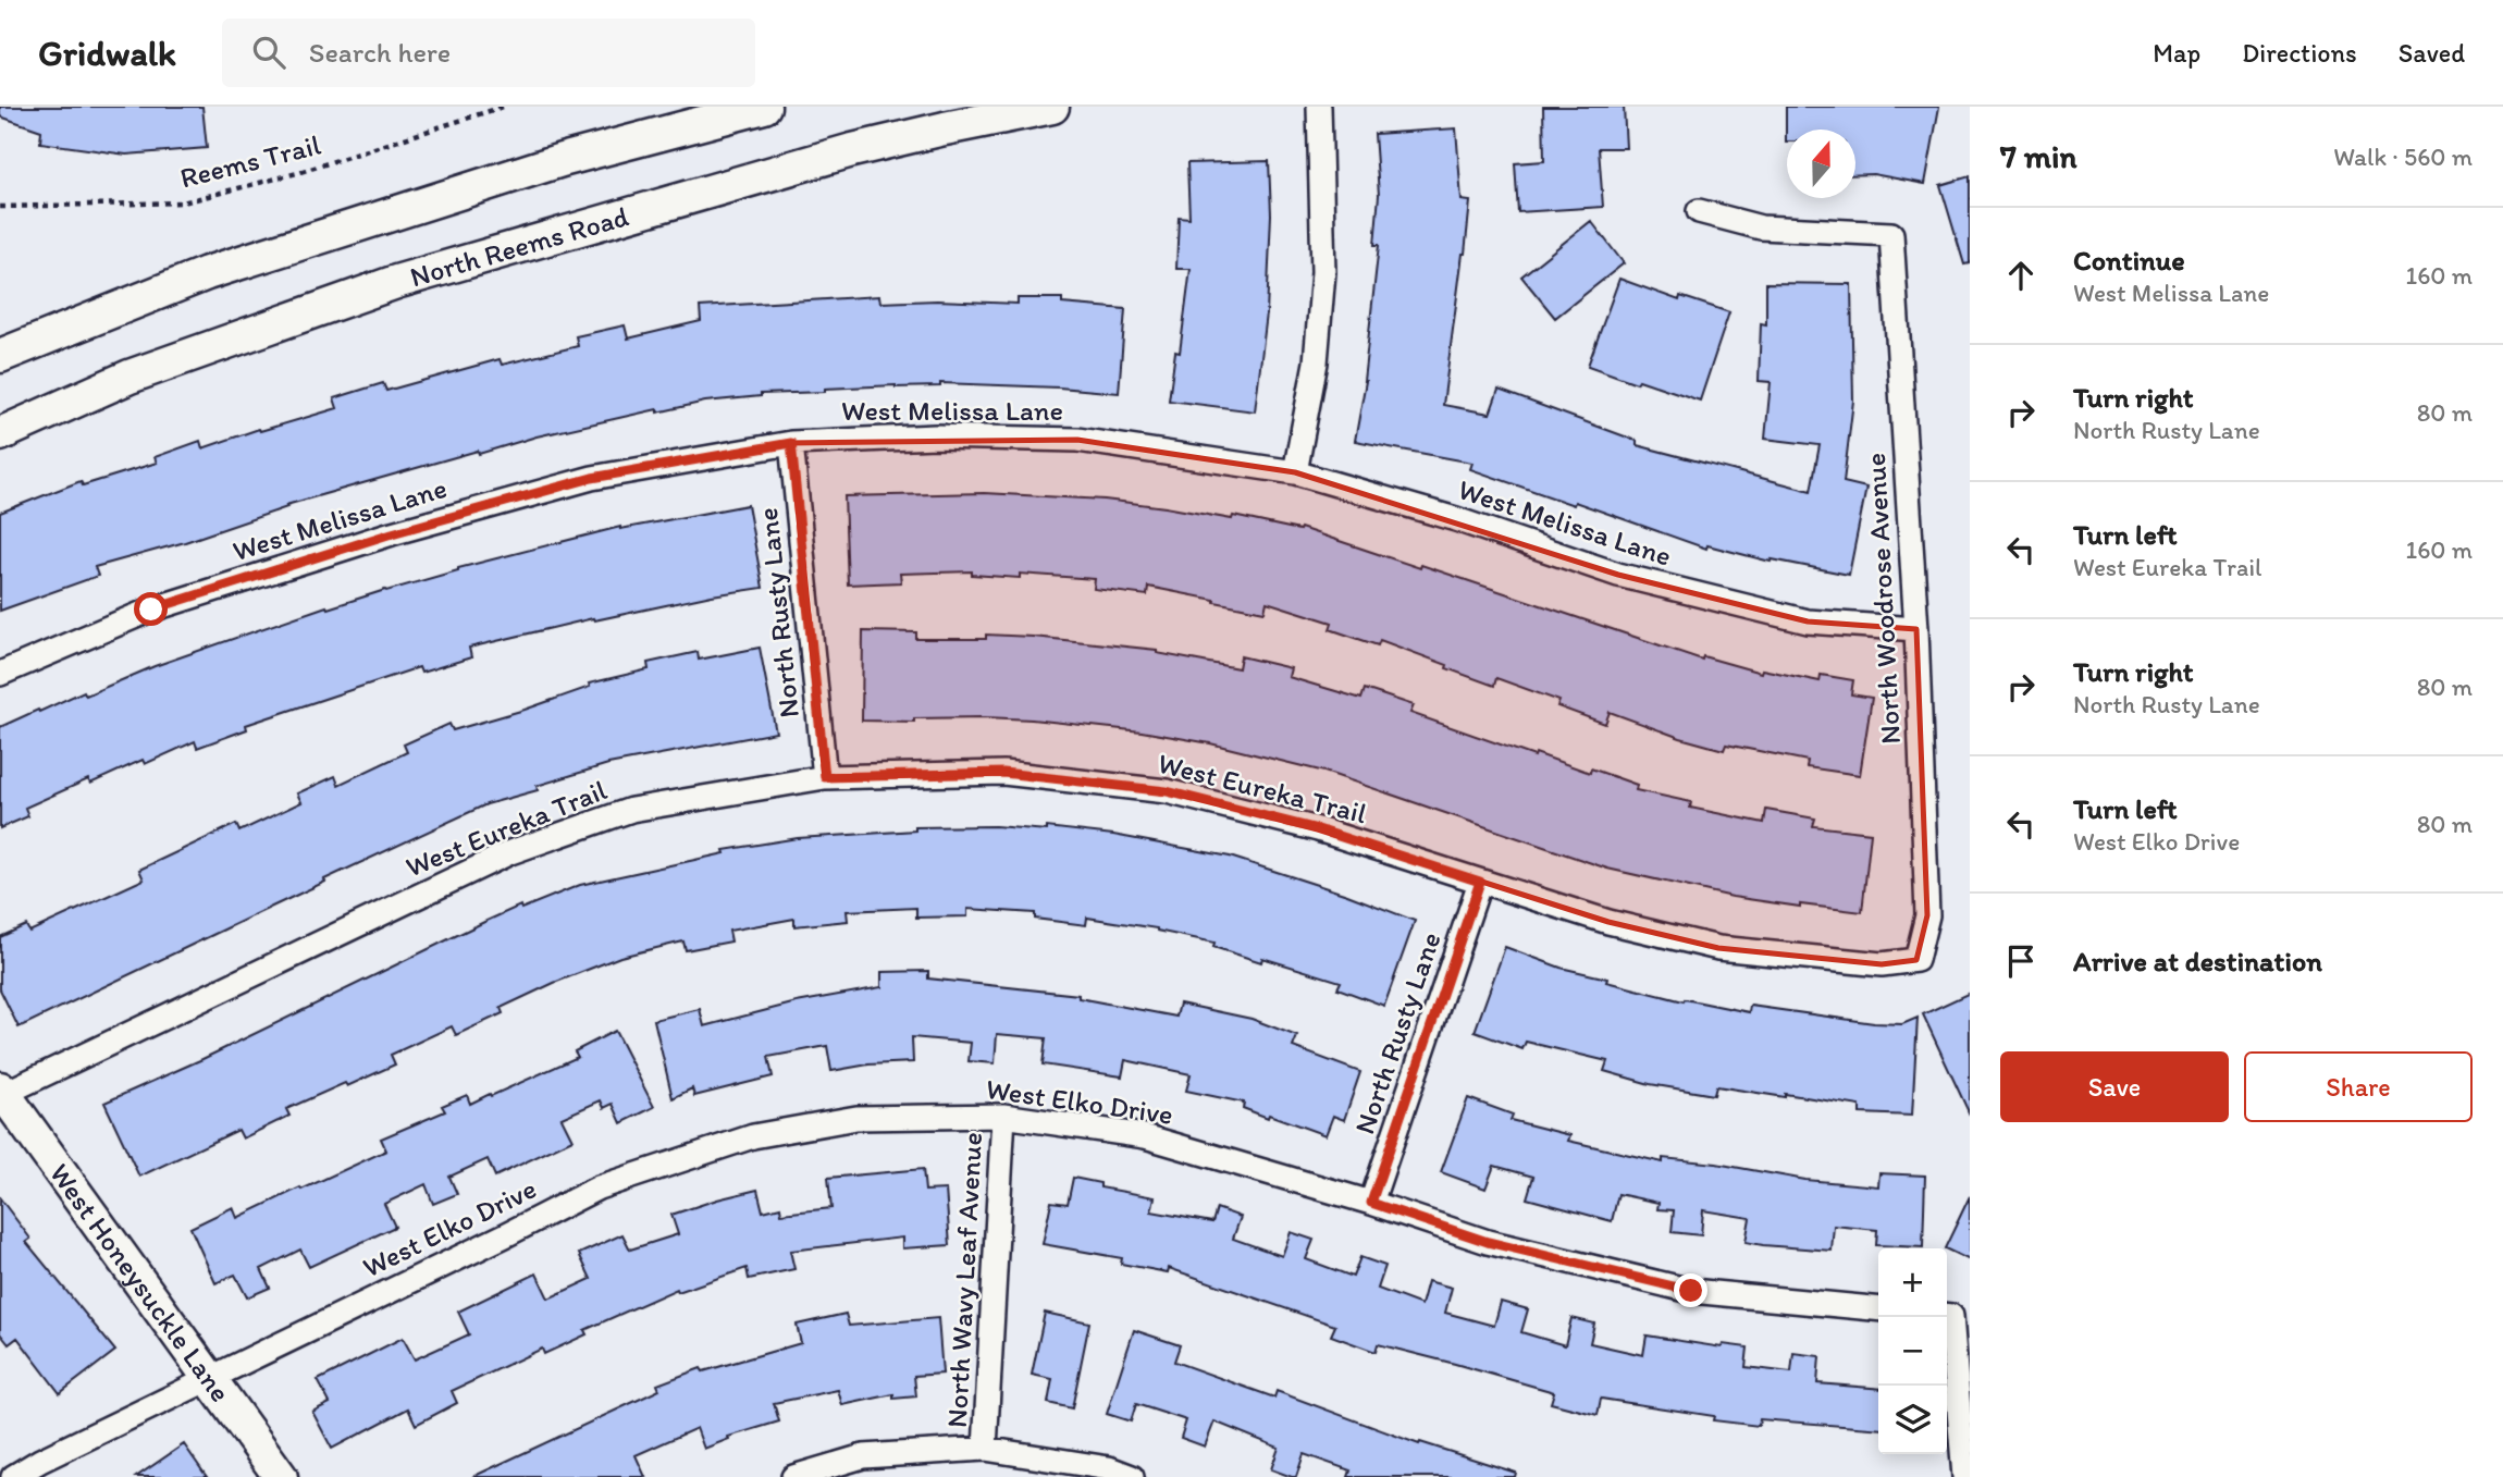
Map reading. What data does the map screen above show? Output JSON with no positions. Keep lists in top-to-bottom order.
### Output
{
  "streets": {
    "main road": ["North Reems Road", "West Honeysuckle Lane"],
    "street": [
      "West Melissa Lane",
      "North Woodrose Avenue",
      "North Rusty Lane",
      "West Eureka Trail",
      "West Elko Drive",
      "North Wavy Leaf Avenue"
    ],
    "path": ["Reems Trail"]
  },
  "crossings": [
    ["West Melissa Lane", "North Woodrose Avenue"],
    ["West Melissa Lane", "North Rusty Lane"],
    ["North Woodrose Avenue", "West Eureka Trail"],
    ["North Rusty Lane", "West Eureka Trail"],
    ["North Rusty Lane", "West Elko Drive"],
    ["West Eureka Trail", "West Honeysuckle Lane"],
    ["West Elko Drive", "North Wavy Leaf Avenue"],
    ["West Elko Drive", "West Honeysuckle Lane"]
  ],
  "north": "top",
  "page": {
    "header": "Gridwalk",
    "search": "Search here",
    "nav": ["Map", "Directions", "Saved"],
    "heading": ["7 min", "Walk · 560 m"],
    "list": [
      ["Continue", "West Melissa Lane", "160 m"],
      ["Turn right", "North Rusty Lane", "80 m"],
      ["Turn left", "West Eureka Trail", "160 m"],
      ["Turn right", "North Rusty Lane", "80 m"],
      ["Turn left", "West Elko Drive", "80 m"],
      "Arrive at destination"
    ],
    "buttons": ["Save", "Share"],
    "map_buttons": ["+", "−"]
  }
}
